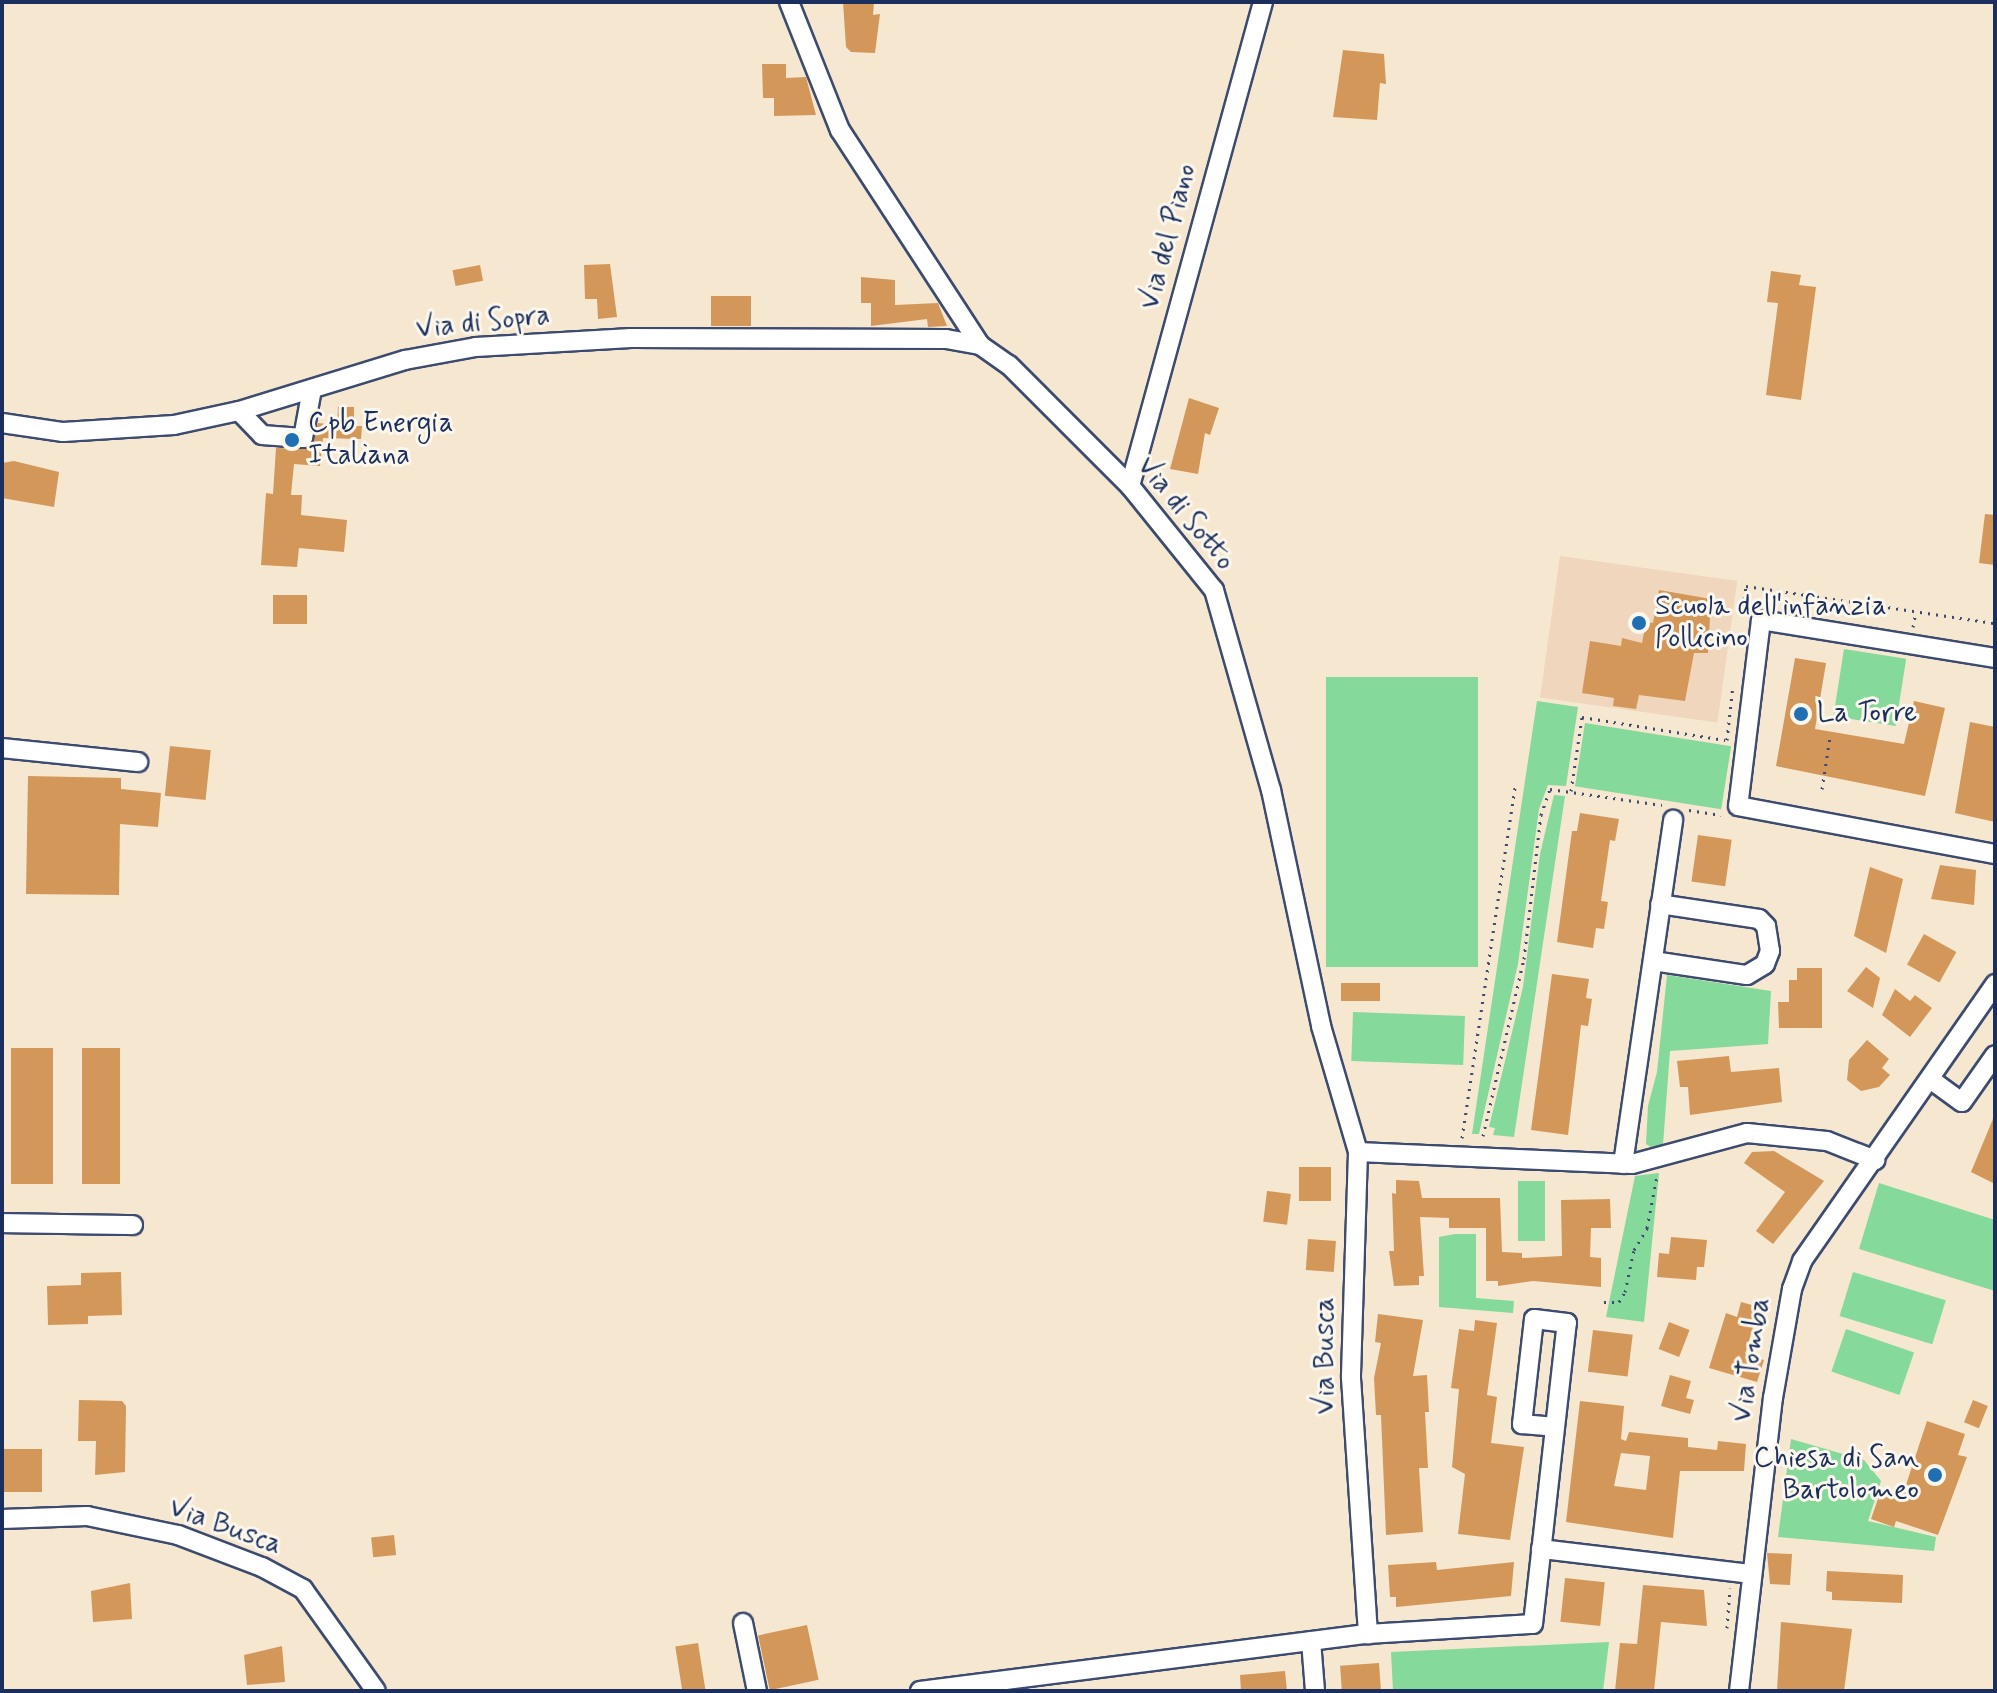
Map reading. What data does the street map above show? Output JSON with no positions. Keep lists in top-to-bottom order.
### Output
{
  "streets": {
    "street": [
      "Via del Piano",
      "Via di Sopra",
      "Via di Sotto",
      "Via Busca",
      "Via Tomba"
    ]
  },
  "crossings": [
    ["Via del Piano", "Via di Sotto"],
    ["Via di Sopra", "Via di Sotto"],
    ["Via di Sotto", "Via Busca"]
  ],
  "places": [
    "Cpb Energia Italiana",
    "Scuola dell'infanzia Pollicino",
    "La Torre",
    "Chiesa di San Bartolomeo"
  ]
}
